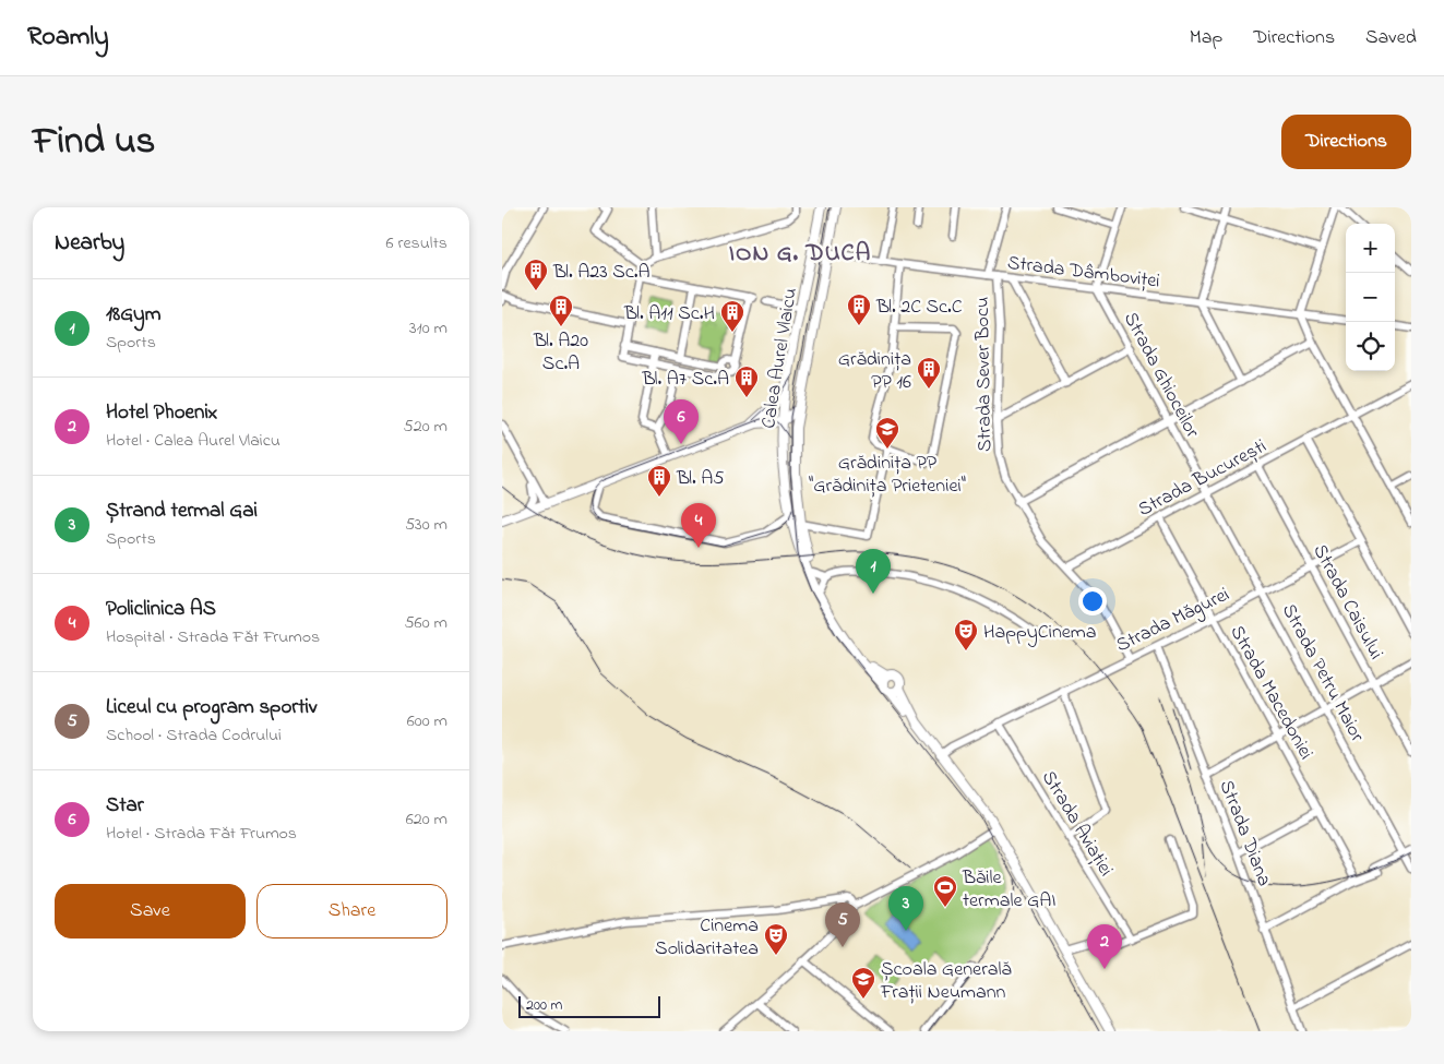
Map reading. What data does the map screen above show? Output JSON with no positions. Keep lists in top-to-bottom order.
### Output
{
  "streets": {
    "main road": ["Calea Aurel Vlaicu"],
    "street": [
      "Strada Dâmboviței",
      "Strada Sever Bocu",
      "Strada Ghioceilor",
      "Strada București",
      "Strada Caisului",
      "Strada Măgurei",
      "Strada Petru Maior",
      "Strada Macedoniei",
      "Strada Aviației",
      "Strada Diana"
    ]
  },
  "crossings": [
    ["Strada Dâmboviței", "Calea Aurel Vlaicu"],
    ["Strada Dâmboviței", "Strada Sever Bocu"],
    ["Strada Dâmboviței", "Strada Ghioceilor"],
    ["Calea Aurel Vlaicu", "Strada Măgurei"],
    ["Strada Sever Bocu", "Strada București"],
    ["Strada Sever Bocu", "Strada Măgurei"],
    ["Strada Ghioceilor", "Strada București"],
    ["Strada Ghioceilor", "Strada Petru Maior"],
    ["Strada București", "Strada Caisului"],
    ["Strada București", "Strada Petru Maior"],
    ["Strada București", "Strada Macedoniei"],
    ["Strada Caisului", "Strada Măgurei"],
    ["Strada Măgurei", "Strada Petru Maior"],
    ["Strada Măgurei", "Strada Macedoniei"],
    ["Strada Măgurei", "Strada Aviației"],
    ["Strada Măgurei", "Strada Diana"]
  ],
  "districts": ["ION G. DUCA"],
  "places": {
    "building": [
      "Bl. A23 Sc.A",
      "Bl. 2C Sc.C",
      "Bl. A20 Sc.A",
      "Bl. A11 Sc.H",
      "Grădinița PP 16",
      "Bl. A7 Sc.A",
      "Bl. A5"
    ],
    "school or university": ["Grădinița PP \"Grădinița Prieteniei\"", "Școala Generală Frații Neumann"],
    "theatre": ["HappyCinema", "Cinema Solidaritatea"],
    "sports": ["Băile termale GAI"]
  },
  "scale_bar": "200 m",
  "page": {
    "header": "Roamly",
    "nav": ["Map", "Directions", "Saved"],
    "title": "Find us",
    "buttons": [
      "Directions",
      ["Save", "Share"]
    ],
    "heading": ["Nearby", "6 results"],
    "map_buttons": ["+", "−"],
    "list": [
      {
        "mark": "1",
        "name": "18Gym",
        "note": "Sports",
        "value": "310 m"
      },
      {
        "mark": "2",
        "name": "Hotel Phoenix",
        "note": "Hotel · Calea Aurel Vlaicu",
        "value": "520 m"
      },
      {
        "mark": "3",
        "name": "Ștrand termal Gai",
        "note": "Sports",
        "value": "530 m"
      },
      {
        "mark": "4",
        "name": "Policlinica AS",
        "note": "Hospital · Strada Făt Frumos",
        "value": "560 m"
      },
      {
        "mark": "5",
        "name": "Liceul cu program sportiv",
        "note": "School · Strada Codrului",
        "value": "600 m"
      },
      {
        "mark": "6",
        "name": "Star",
        "note": "Hotel · Strada Făt Frumos",
        "value": "620 m"
      }
    ],
    "pins": [
      "6",
      "4",
      "1",
      "3",
      "5",
      "2"
    ],
    "scale": "200 m"
  }
}
